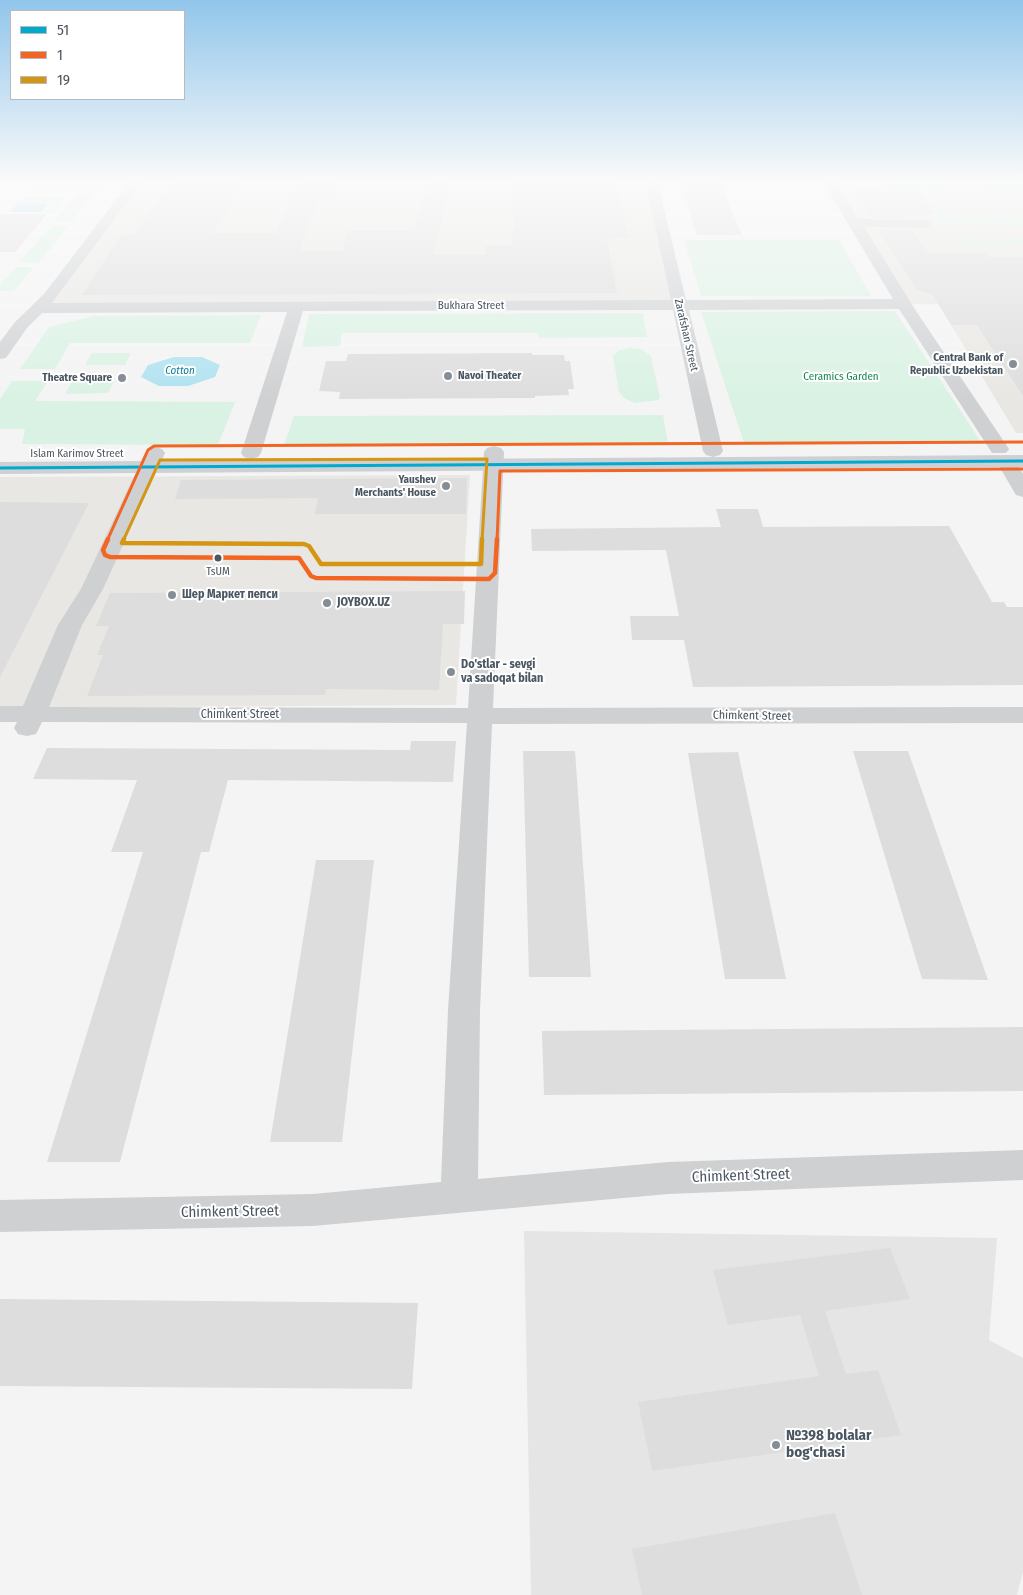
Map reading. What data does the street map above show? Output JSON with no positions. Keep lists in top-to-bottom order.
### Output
{
  "streets": {
    "main road": ["Islam Karimov Street"],
    "street": ["Bukhara Street", "Zarafshan Street", "Chimkent Street"]
  },
  "crossings": [
    ["Bukhara Street", "Zarafshan Street"],
    ["Zarafshan Street", "Islam Karimov Street"]
  ],
  "water": ["Cotton"],
  "parks": ["Ceramics Garden"],
  "places": [
    "Central Bank of Republic Uzbekistan",
    "Navoi Theater",
    "Theatre Square",
    "Yaushev Merchants' House",
    "TsUM",
    "Шер Маркет пепси",
    "JOYBOX.UZ",
    "Do'stlar - sevgi va sadoqat bilan",
    "№398 bolalar bog'chasi"
  ],
  "lines": ["transit line 1", "transit line 19", "transit line 51"],
  "legend": ["51", "1", "19"]
}
